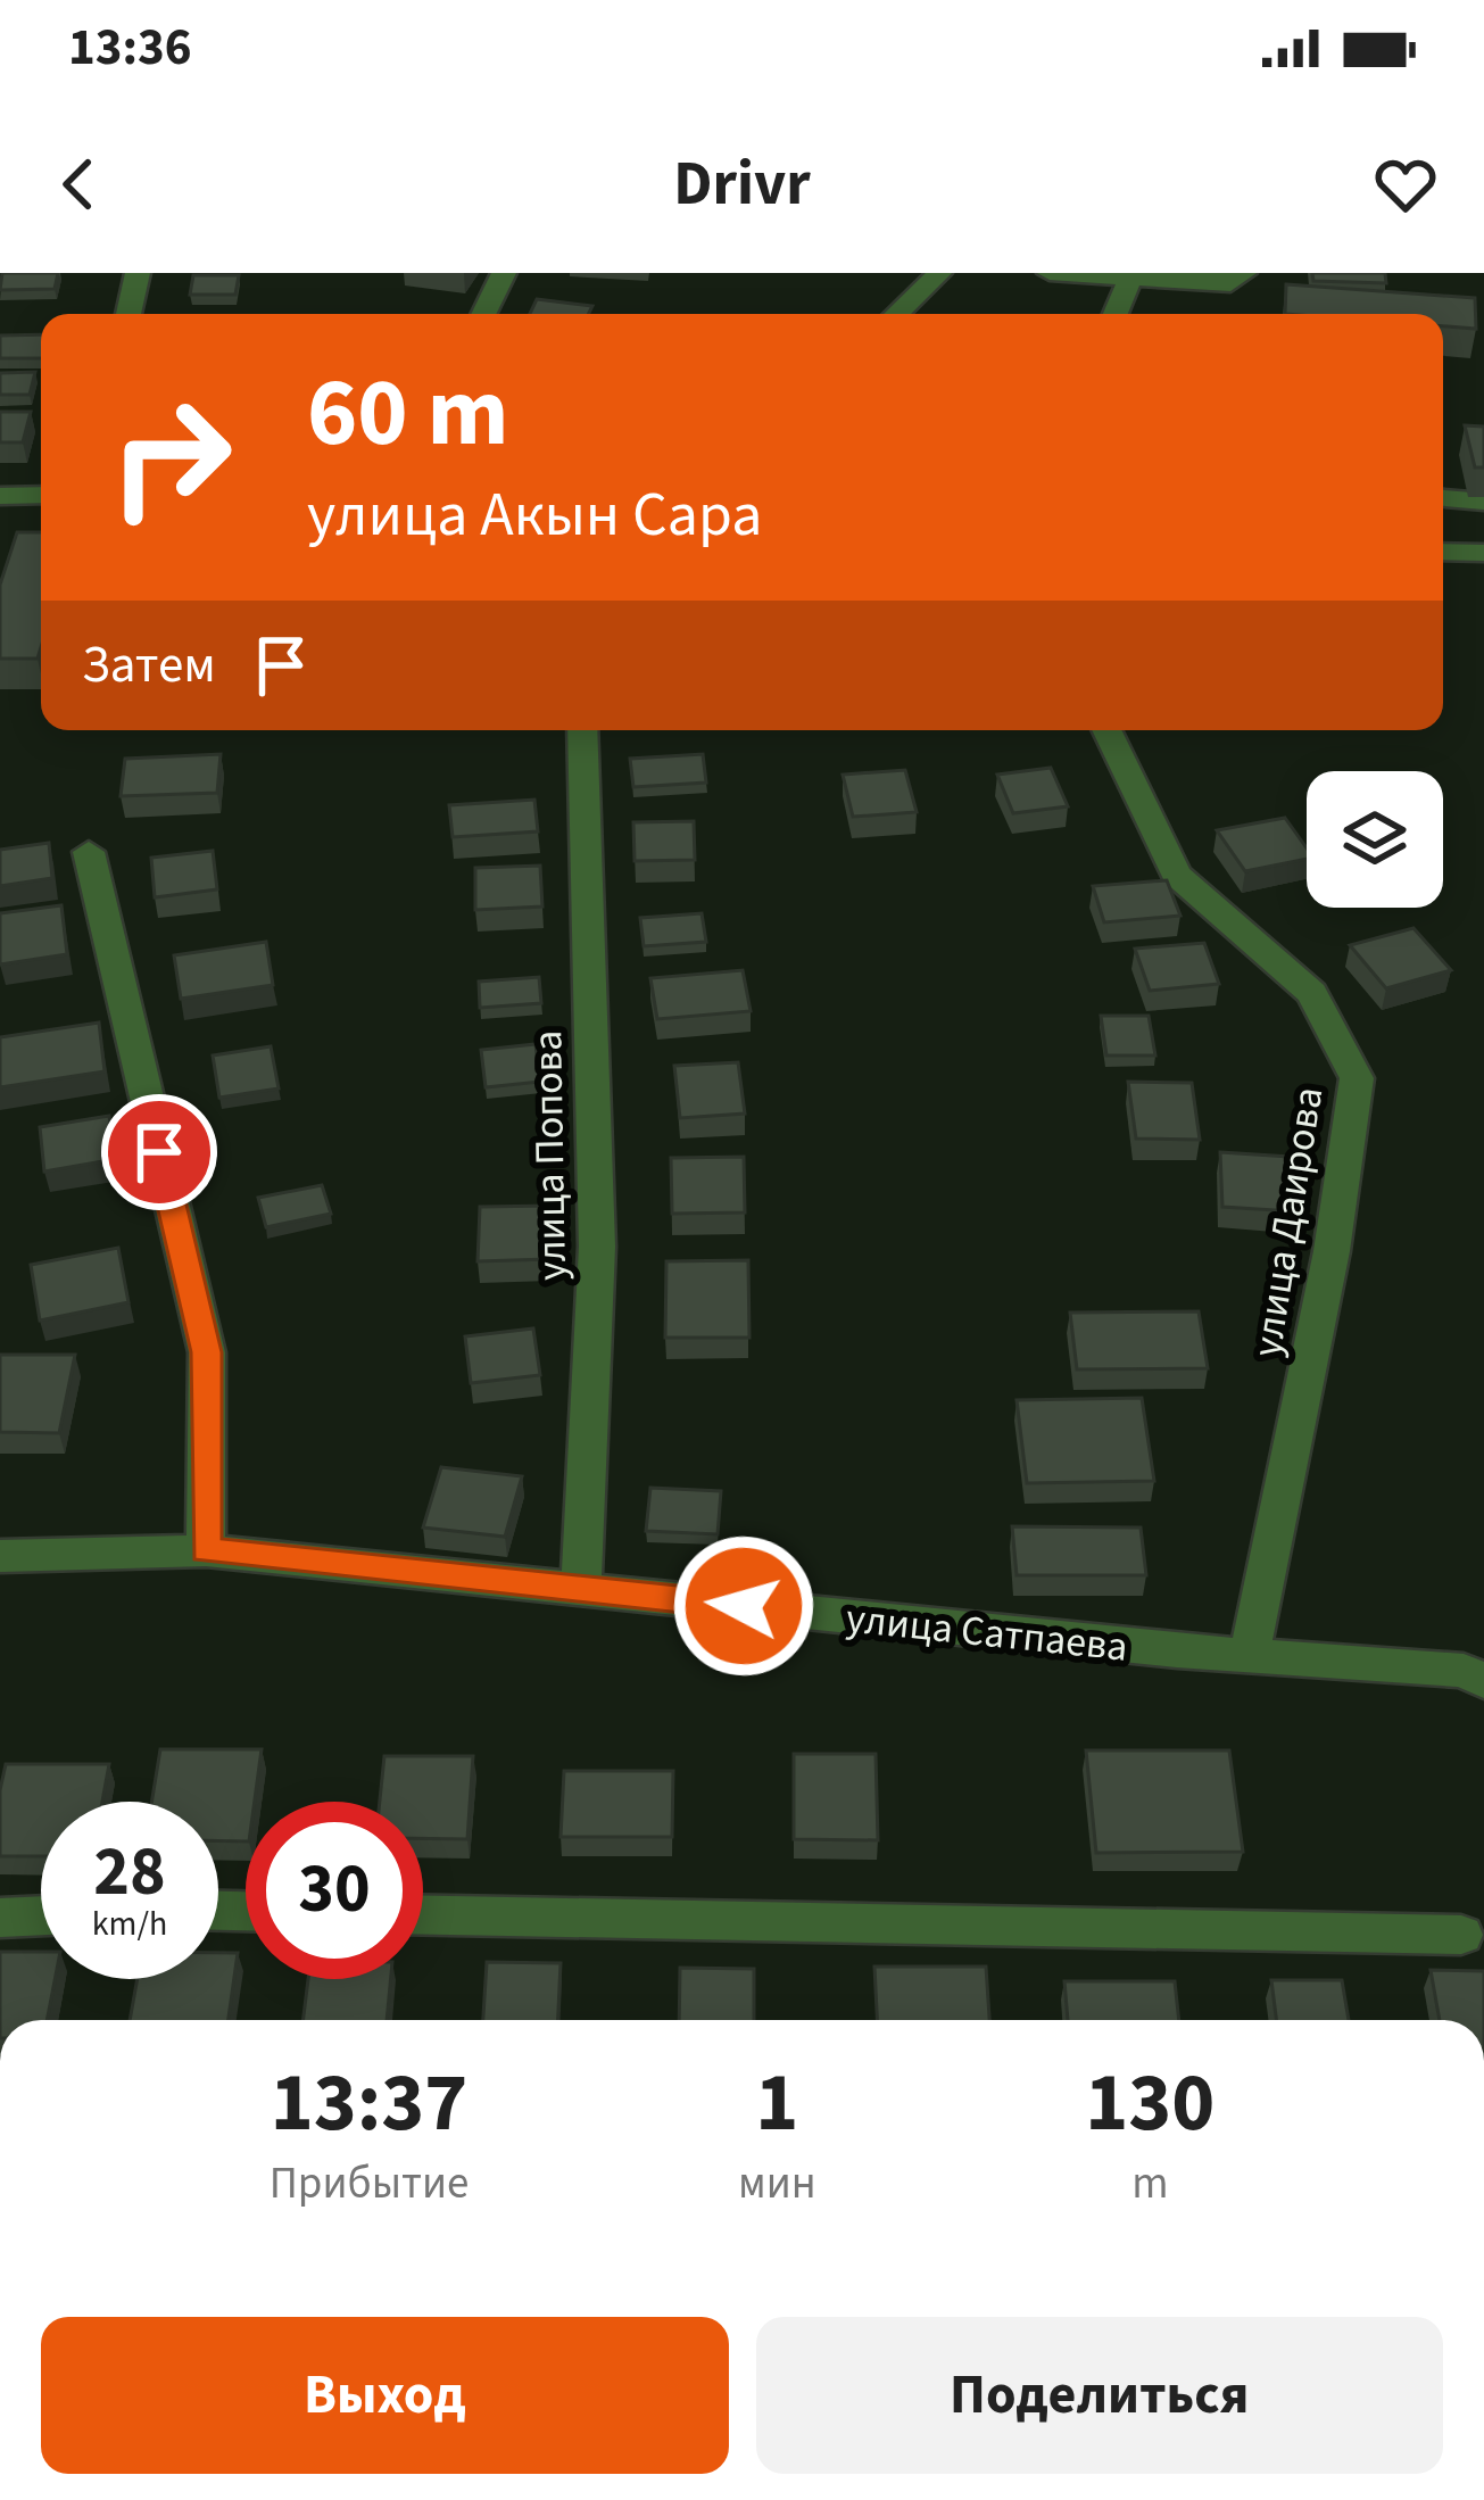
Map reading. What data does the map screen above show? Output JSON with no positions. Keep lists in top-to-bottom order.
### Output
{
  "streets": {
    "street": ["улица Попова", "улица Даирова", "улица Сатпаева"]
  },
  "crossings": [
    ["улица Попова", "улица Сатпаева"],
    ["улица Даирова", "улица Сатпаева"]
  ],
  "page": {
    "status": "13:36",
    "header": "Drivr",
    "turn": ["60 m", "улица Акын Сара"],
    "then": "Затем",
    "speed": "28 km/h",
    "limit": "30",
    "eta": [
      "13:37",
      "Прибытие",
      "1",
      "мин",
      "130",
      "m"
    ],
    "buttons": ["Выход", "Поделиться"]
  }
}
